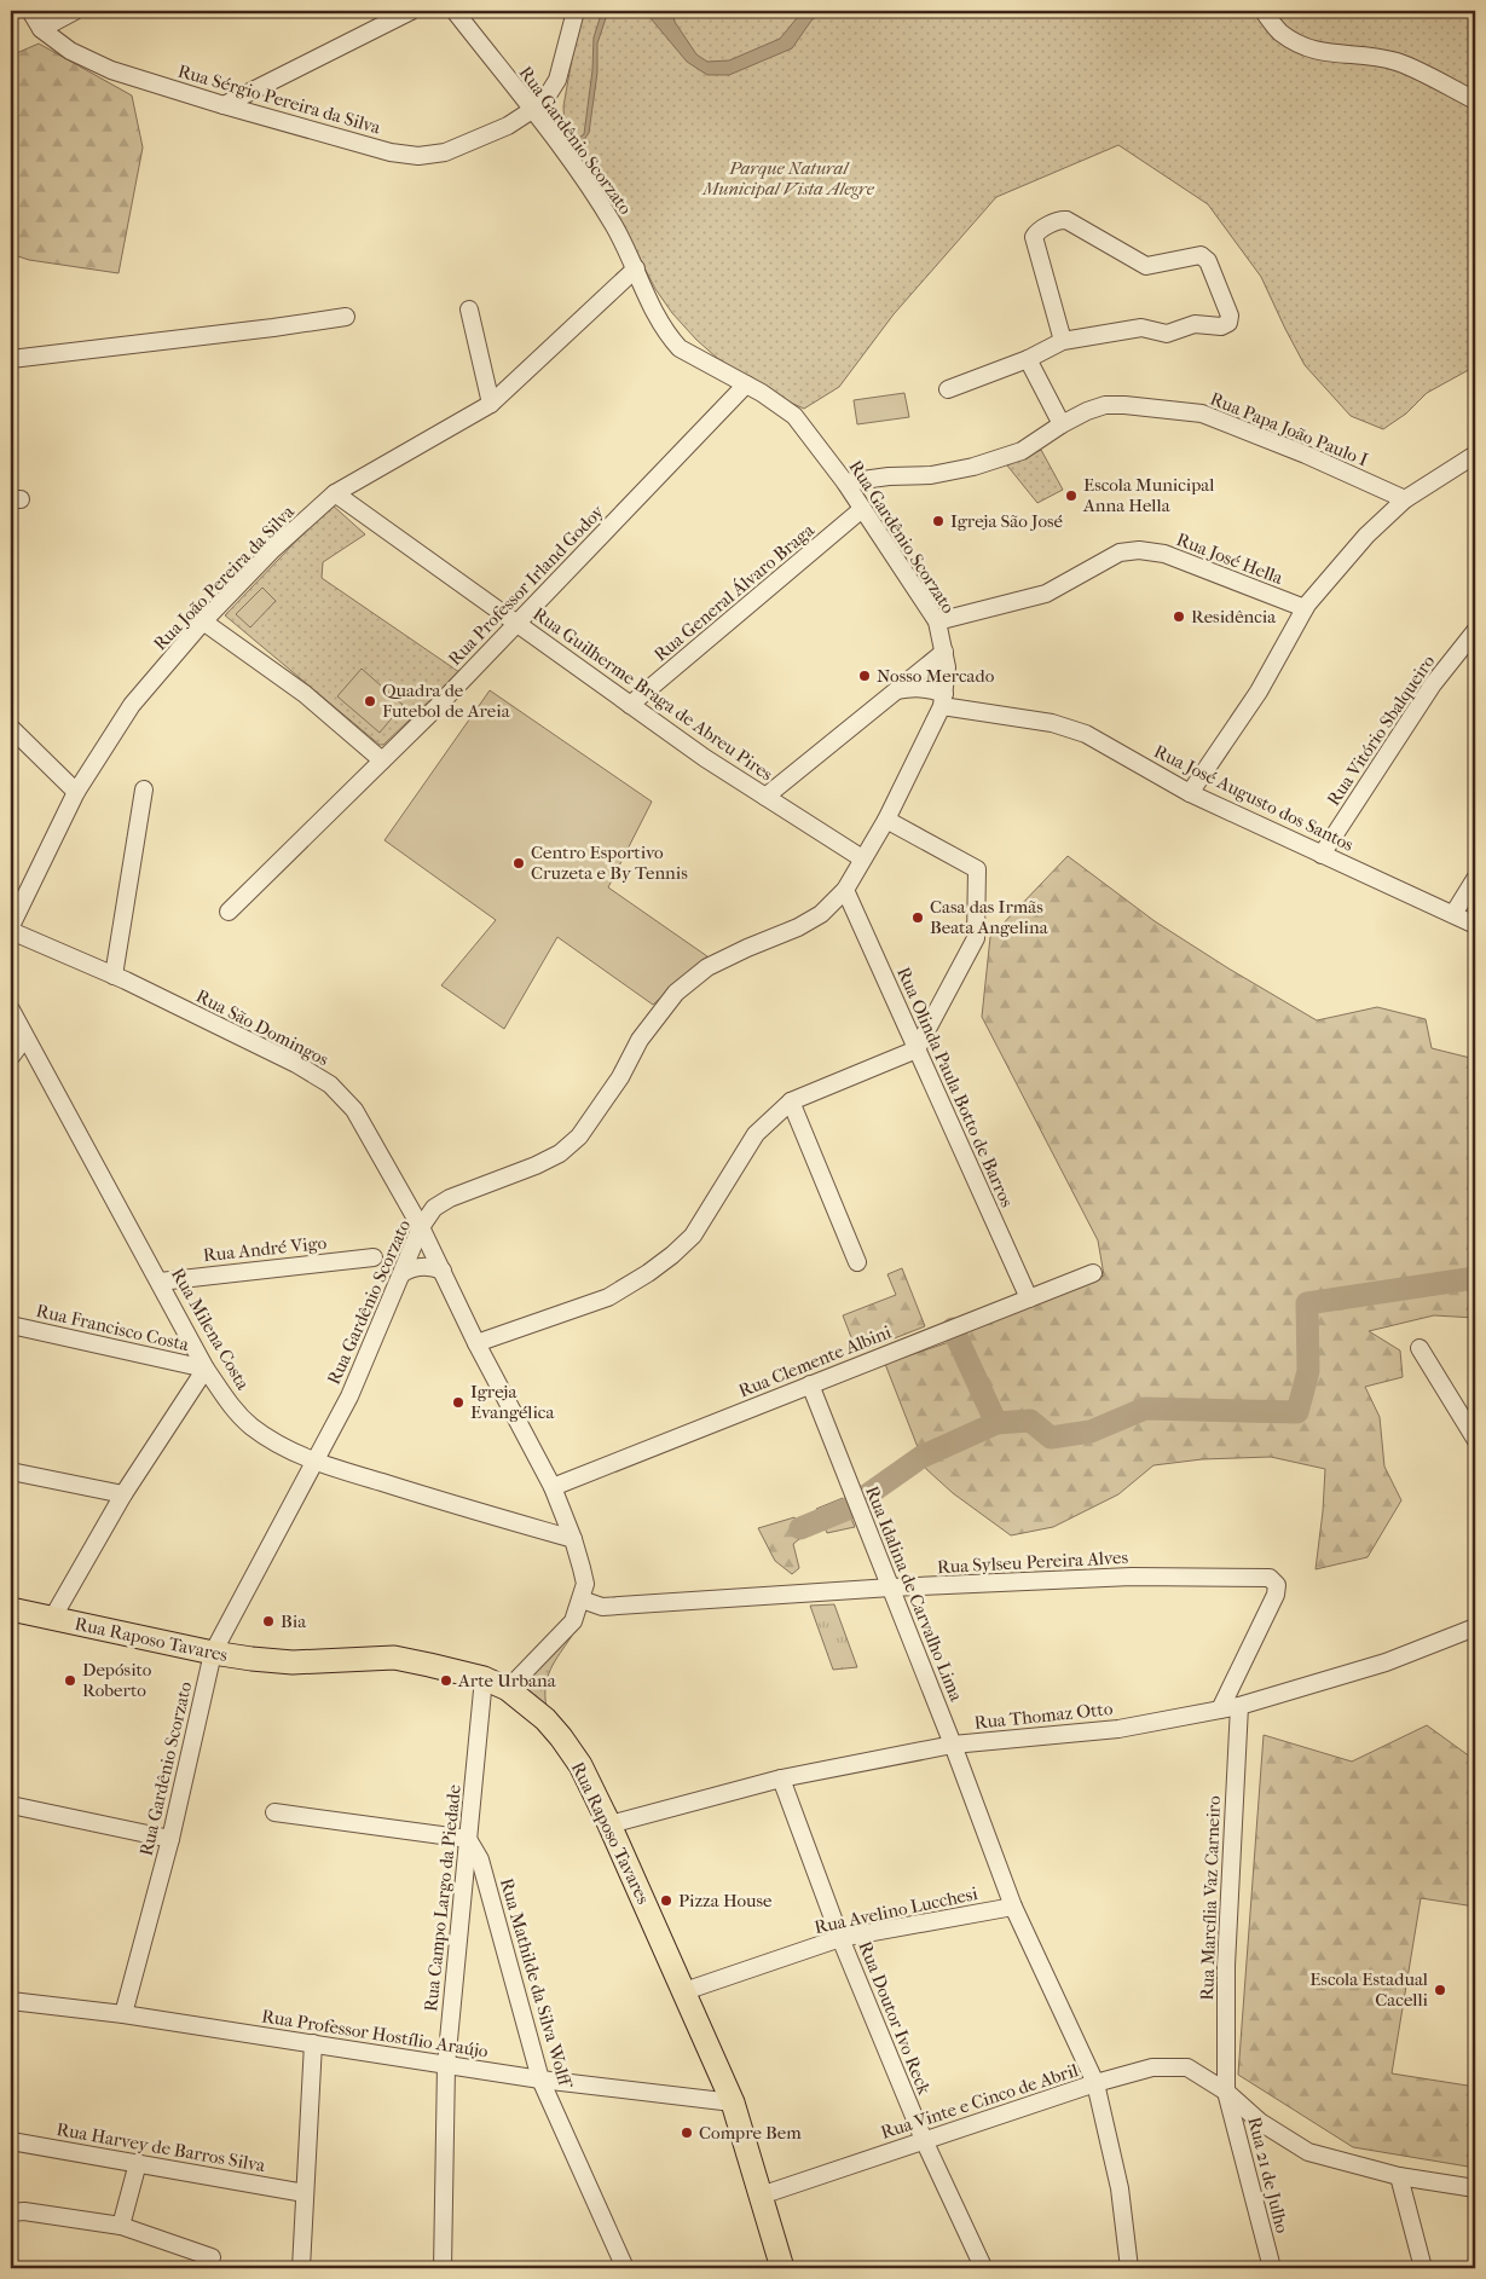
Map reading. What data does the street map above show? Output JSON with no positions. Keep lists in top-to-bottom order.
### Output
{
  "streets": {
    "main road": ["Rua Raposo Tavares"],
    "street": [
      "Rua Sérgio Pereira da Silva",
      "Rua Gardênio Scorzato",
      "Rua Papa João Paulo I",
      "Rua José Hella",
      "Rua João Pereira da Silva",
      "Rua Professor Irland Godoy",
      "Rua General Álvaro Braga",
      "Rua Guilherme Braga de Abreu Pires",
      "Rua Vitório Sbalqueiro",
      "Rua José Augusto dos Santos",
      "Rua São Domingos",
      "Rua Olinda Paula Botto de Barros",
      "Rua André Vigo",
      "Rua Francisco Costa",
      "Rua Milena Costa",
      "Rua Clemente Albini",
      "Rua Sylseu Pereira Alves",
      "Rua Idalina de Carvalho Lima",
      "Rua Thomaz Otto",
      "Rua Campo Largo da Piedade",
      "Rua Marcília Vaz Carneiro",
      "Rua Avelino Lucchesi",
      "Rua Mathilde da Silva Wolff",
      "Rua Doutor Ivo Reck",
      "Rua Professor Hostílio Araújo",
      "Rua Vinte e Cinco de Abril",
      "Rua Harvey de Barros Silva",
      "Rua 21 de Julho"
    ]
  },
  "crossings": [
    ["Rua Sérgio Pereira da Silva", "Rua Gardênio Scorzato"],
    ["Rua Gardênio Scorzato", "Rua Papa João Paulo I"],
    ["Rua Gardênio Scorzato", "Rua José Hella"],
    ["Rua Gardênio Scorzato", "Rua João Pereira da Silva"],
    ["Rua Gardênio Scorzato", "Rua Professor Irland Godoy"],
    ["Rua Gardênio Scorzato", "Rua General Álvaro Braga"],
    ["Rua Gardênio Scorzato", "Rua Guilherme Braga de Abreu Pires"],
    ["Rua Gardênio Scorzato", "Rua José Augusto dos Santos"],
    ["Rua Gardênio Scorzato", "Rua São Domingos"],
    ["Rua Gardênio Scorzato", "Rua Olinda Paula Botto de Barros"],
    ["Rua Gardênio Scorzato", "Rua Milena Costa"],
    ["Rua Gardênio Scorzato", "Rua Raposo Tavares"],
    ["Rua Gardênio Scorzato", "Rua Professor Hostílio Araújo"],
    ["Rua João Pereira da Silva", "Rua Guilherme Braga de Abreu Pires"],
    ["Rua João Pereira da Silva", "Rua São Domingos"],
    ["Rua Professor Irland Godoy", "Rua Guilherme Braga de Abreu Pires"],
    ["Rua General Álvaro Braga", "Rua Guilherme Braga de Abreu Pires"],
    ["Rua Vitório Sbalqueiro", "Rua José Augusto dos Santos"],
    ["Rua São Domingos", "Rua Milena Costa"],
    ["Rua São Domingos", "Rua Clemente Albini"],
    ["Rua São Domingos", "Rua Sylseu Pereira Alves"],
    ["Rua São Domingos", "Rua Raposo Tavares"],
    ["Rua Olinda Paula Botto de Barros", "Rua Clemente Albini"],
    ["Rua André Vigo", "Rua Milena Costa"],
    ["Rua Francisco Costa", "Rua Milena Costa"],
    ["Rua Clemente Albini", "Rua Idalina de Carvalho Lima"],
    ["Rua Sylseu Pereira Alves", "Rua Idalina de Carvalho Lima"],
    ["Rua Sylseu Pereira Alves", "Rua Thomaz Otto"],
    ["Rua Idalina de Carvalho Lima", "Rua Thomaz Otto"],
    ["Rua Idalina de Carvalho Lima", "Rua Avelino Lucchesi"],
    ["Rua Idalina de Carvalho Lima", "Rua Vinte e Cinco de Abril"],
    ["Rua Raposo Tavares", "Rua Thomaz Otto"],
    ["Rua Raposo Tavares", "Rua Campo Largo da Piedade"],
    ["Rua Raposo Tavares", "Rua Avelino Lucchesi"],
    ["Rua Raposo Tavares", "Rua Professor Hostílio Araújo"],
    ["Rua Raposo Tavares", "Rua Vinte e Cinco de Abril"],
    ["Rua Thomaz Otto", "Rua Marcília Vaz Carneiro"],
    ["Rua Thomaz Otto", "Rua Doutor Ivo Reck"],
    ["Rua Campo Largo da Piedade", "Rua Mathilde da Silva Wolff"],
    ["Rua Campo Largo da Piedade", "Rua Professor Hostílio Araújo"],
    ["Rua Marcília Vaz Carneiro", "Rua Vinte e Cinco de Abril"],
    ["Rua Marcília Vaz Carneiro", "Rua 21 de Julho"],
    ["Rua Avelino Lucchesi", "Rua Doutor Ivo Reck"],
    ["Rua Mathilde da Silva Wolff", "Rua Professor Hostílio Araújo"],
    ["Rua Doutor Ivo Reck", "Rua Vinte e Cinco de Abril"],
    ["Rua Vinte e Cinco de Abril", "Rua 21 de Julho"]
  ],
  "parks": ["Parque Natural Municipal Vista Alegre"],
  "places": [
    "Escola Municipal Anna Hella",
    "Igreja São José",
    "Residência",
    "Nosso Mercado",
    "Quadra de Futebol de Areia",
    "Centro Esportivo Cruzeta e By Tennis",
    "Casa das Irmãs Beata Angelina",
    "Igreja Evangélica",
    "Bia",
    "Depósito Roberto",
    "Arte Urbana",
    "Pizza House",
    "Escola Estadual Cacelli",
    "Compre Bem"
  ]
}
